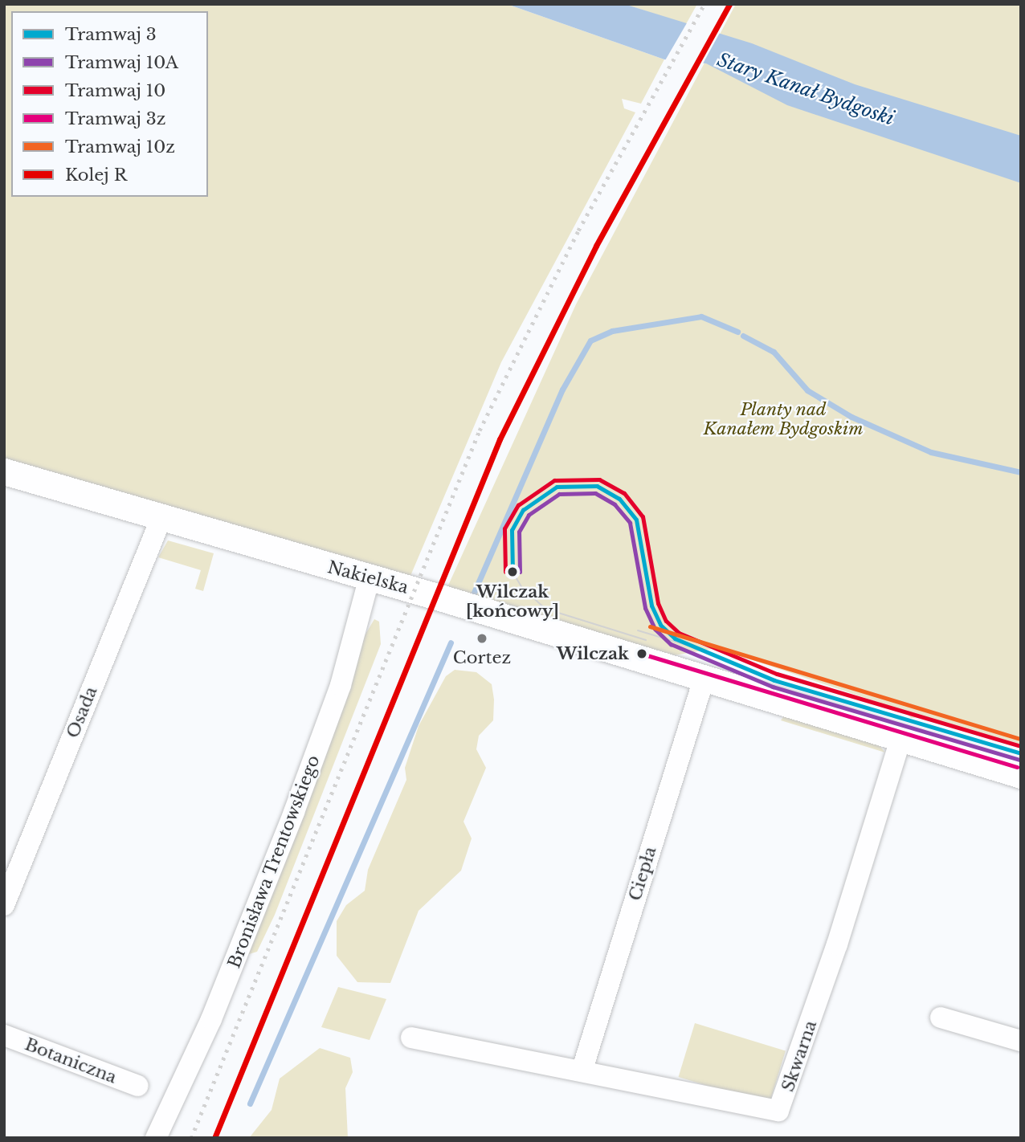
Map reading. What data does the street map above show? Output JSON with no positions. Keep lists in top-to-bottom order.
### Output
{
  "streets": {
    "main road": ["Nakielska"],
    "street": [
      "Osada",
      "Bronisława Trentowskiego",
      "Ciepła",
      "Skwarna",
      "Botaniczna"
    ]
  },
  "crossings": [
    ["Nakielska", "Osada"],
    ["Nakielska", "Bronisława Trentowskiego"],
    ["Nakielska", "Ciepła"],
    ["Nakielska", "Skwarna"],
    ["Ciepła", "Skwarna"]
  ],
  "water": ["Stary Kanał Bydgoski"],
  "parks": ["Planty nad Kanałem Bydgoskim"],
  "places": ["Wilczak [końcowy]", "Cortez", "Wilczak"],
  "lines": [
    "rail line R",
    "tram line 10",
    "tram line 3",
    "tram line 10A",
    "tram line 10z",
    "tram line 3z"
  ],
  "legend": [
    "Tramwaj 3",
    "Tramwaj 10A",
    "Tramwaj 10",
    "Tramwaj 3z",
    "Tramwaj 10z",
    "Kolej R"
  ]
}
